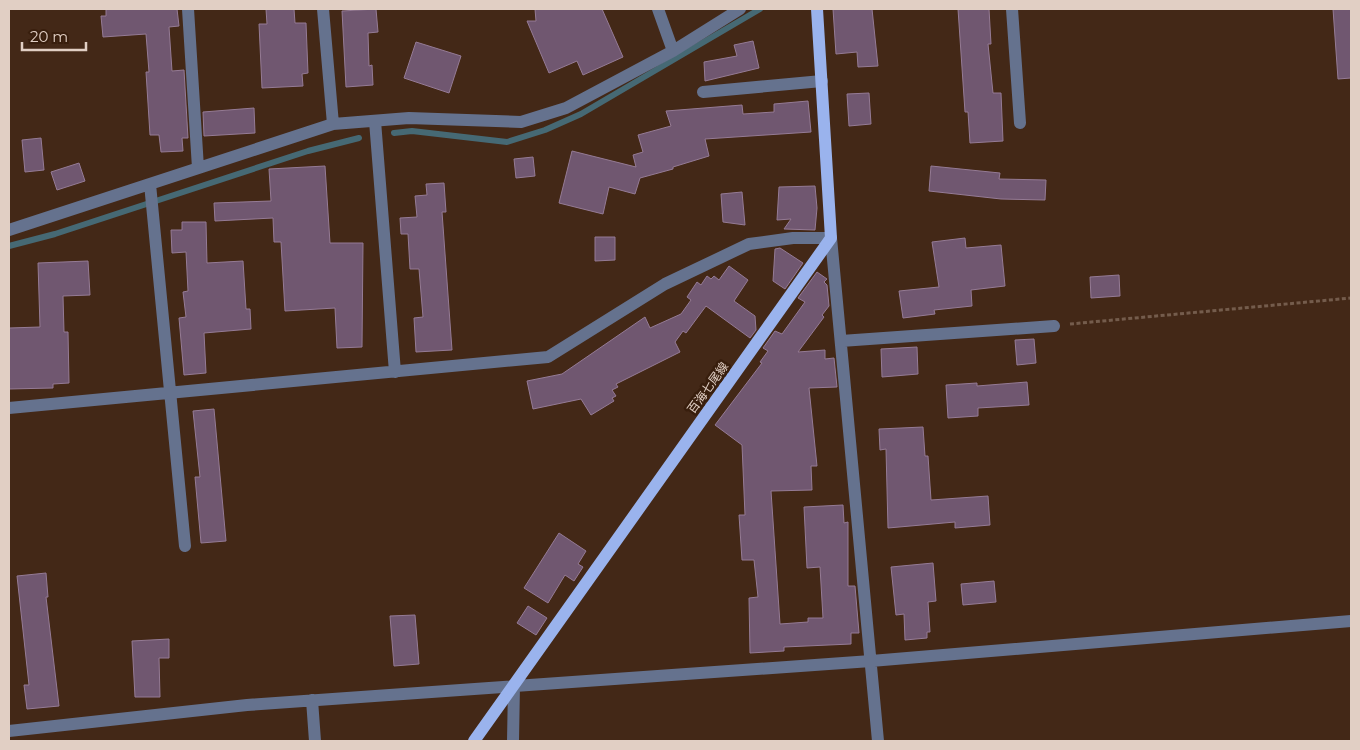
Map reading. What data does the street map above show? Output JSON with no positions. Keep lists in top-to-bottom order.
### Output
{
  "streets": {
    "main road": ["百海七尾線"]
  },
  "scale_bar": "20 m"
}
